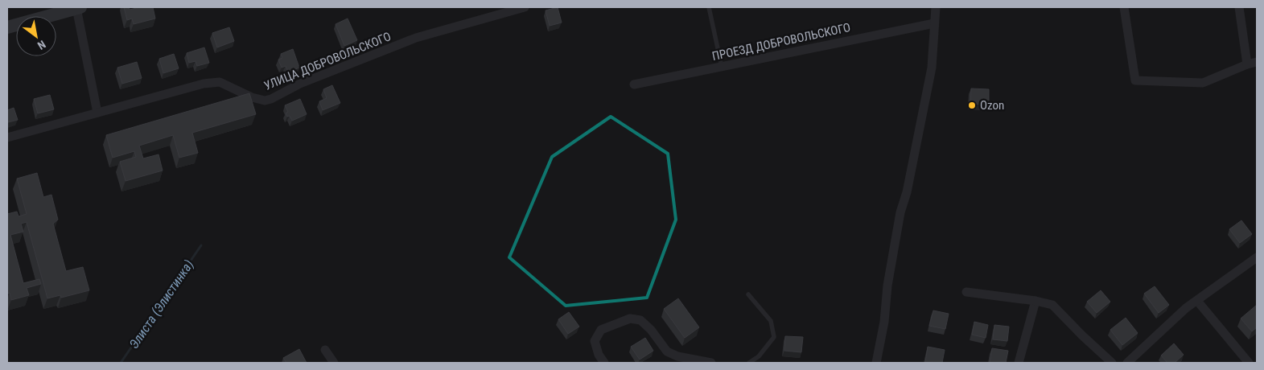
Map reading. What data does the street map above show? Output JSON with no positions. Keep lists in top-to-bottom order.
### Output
{
  "streets": {
    "street": ["ПРОЕЗД ДОБРОВОЛЬСКОГО", "УЛИЦА ДОБРОВОЛЬСКОГО"]
  },
  "water": ["Элиста (Элистинка)"],
  "places": ["Ozon"],
  "north": "bottom right"
}
